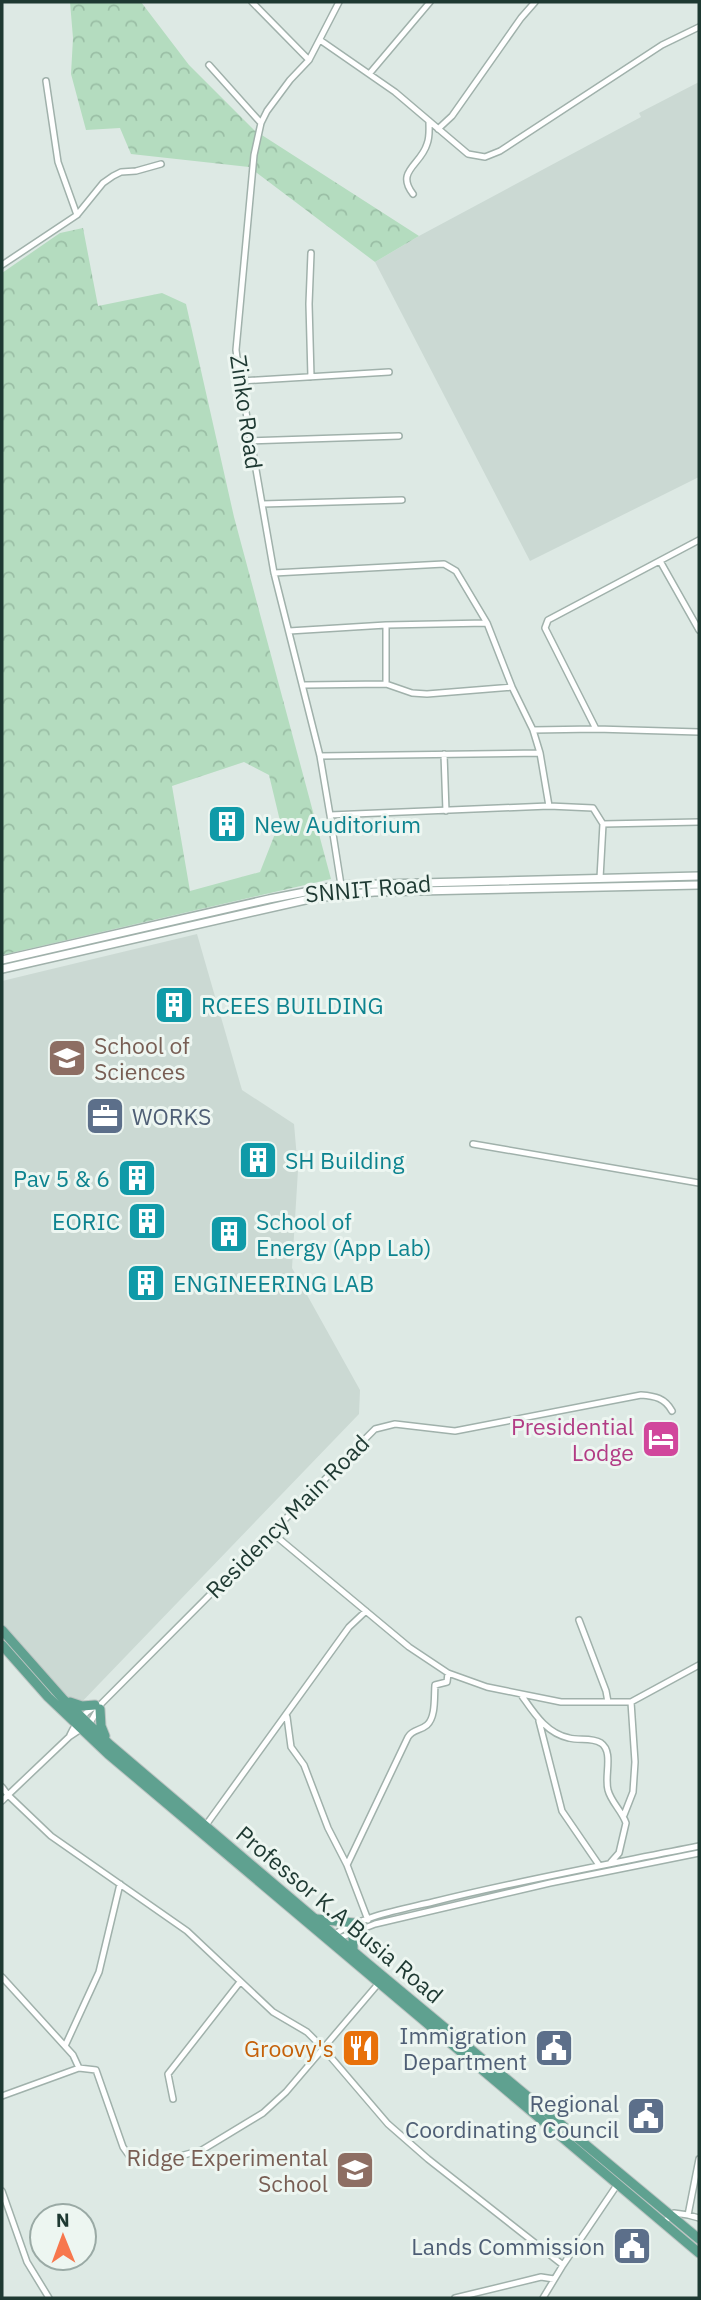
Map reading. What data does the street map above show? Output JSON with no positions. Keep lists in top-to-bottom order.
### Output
{
  "streets": {
    "main road": ["Professor K.A Busia Road"],
    "street": ["Zinko Road", "SNNIT Road", "Residency Main Road"]
  },
  "crossings": [
    ["Zinko Road", "SNNIT Road"],
    ["Residency Main Road", "Professor K.A Busia Road"]
  ],
  "places": {
    "building": [
      "New Auditorium",
      "RCEES BUILDING",
      "SH Building",
      "Pav 5 & 6",
      "EORIC",
      "School of Energy (App Lab)",
      "ENGINEERING LAB"
    ],
    "school or university": ["School of Sciences", "Ridge Experimental School"],
    "office": ["WORKS"],
    "hotel": ["Presidential Lodge"],
    "restaurant": ["Groovy's"],
    "public building": ["Immigration Department", "Regional Coordinating Council", "Lands Commission"]
  },
  "north": "top"
}
